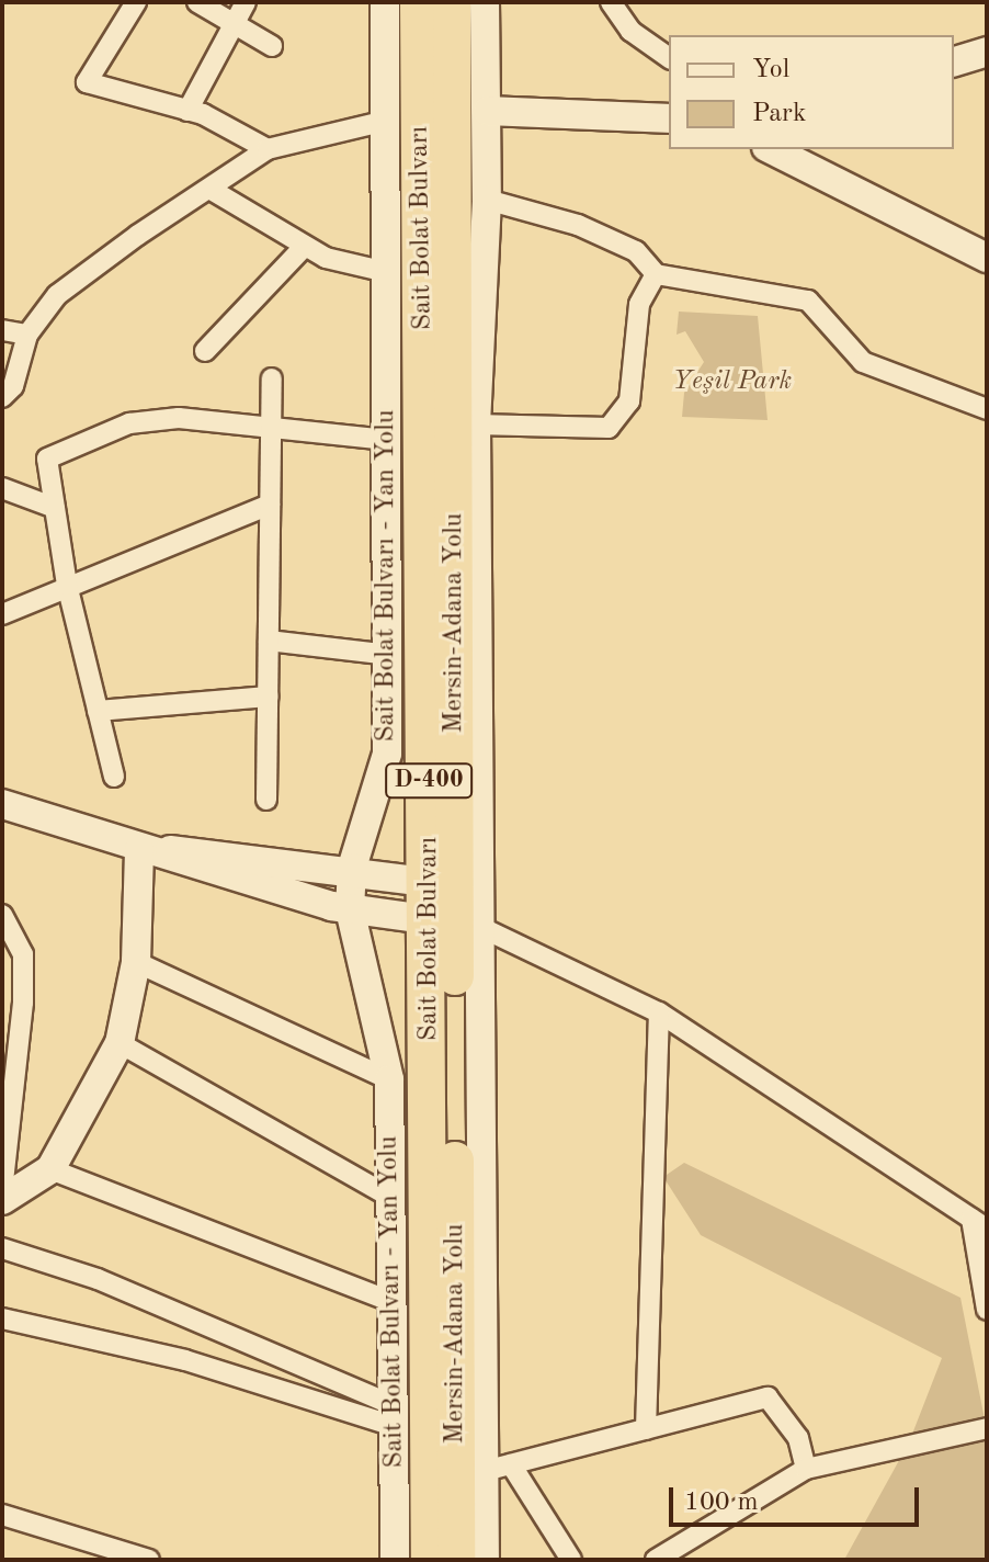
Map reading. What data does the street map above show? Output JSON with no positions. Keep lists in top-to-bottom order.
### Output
{
  "streets": {
    "highway": ["Sait Bolat Bulvarı", "Mersin-Adana Yolu", "D-400"],
    "street": ["Sait Bolat Bulvarı - Yan Yolu"]
  },
  "crossings": [
    ["Sait Bolat Bulvarı", "Mersin-Adana Yolu"]
  ],
  "parks": ["Yeşil Park"],
  "legend": ["Yol", "Park"],
  "scale_bar": "100 m"
}
